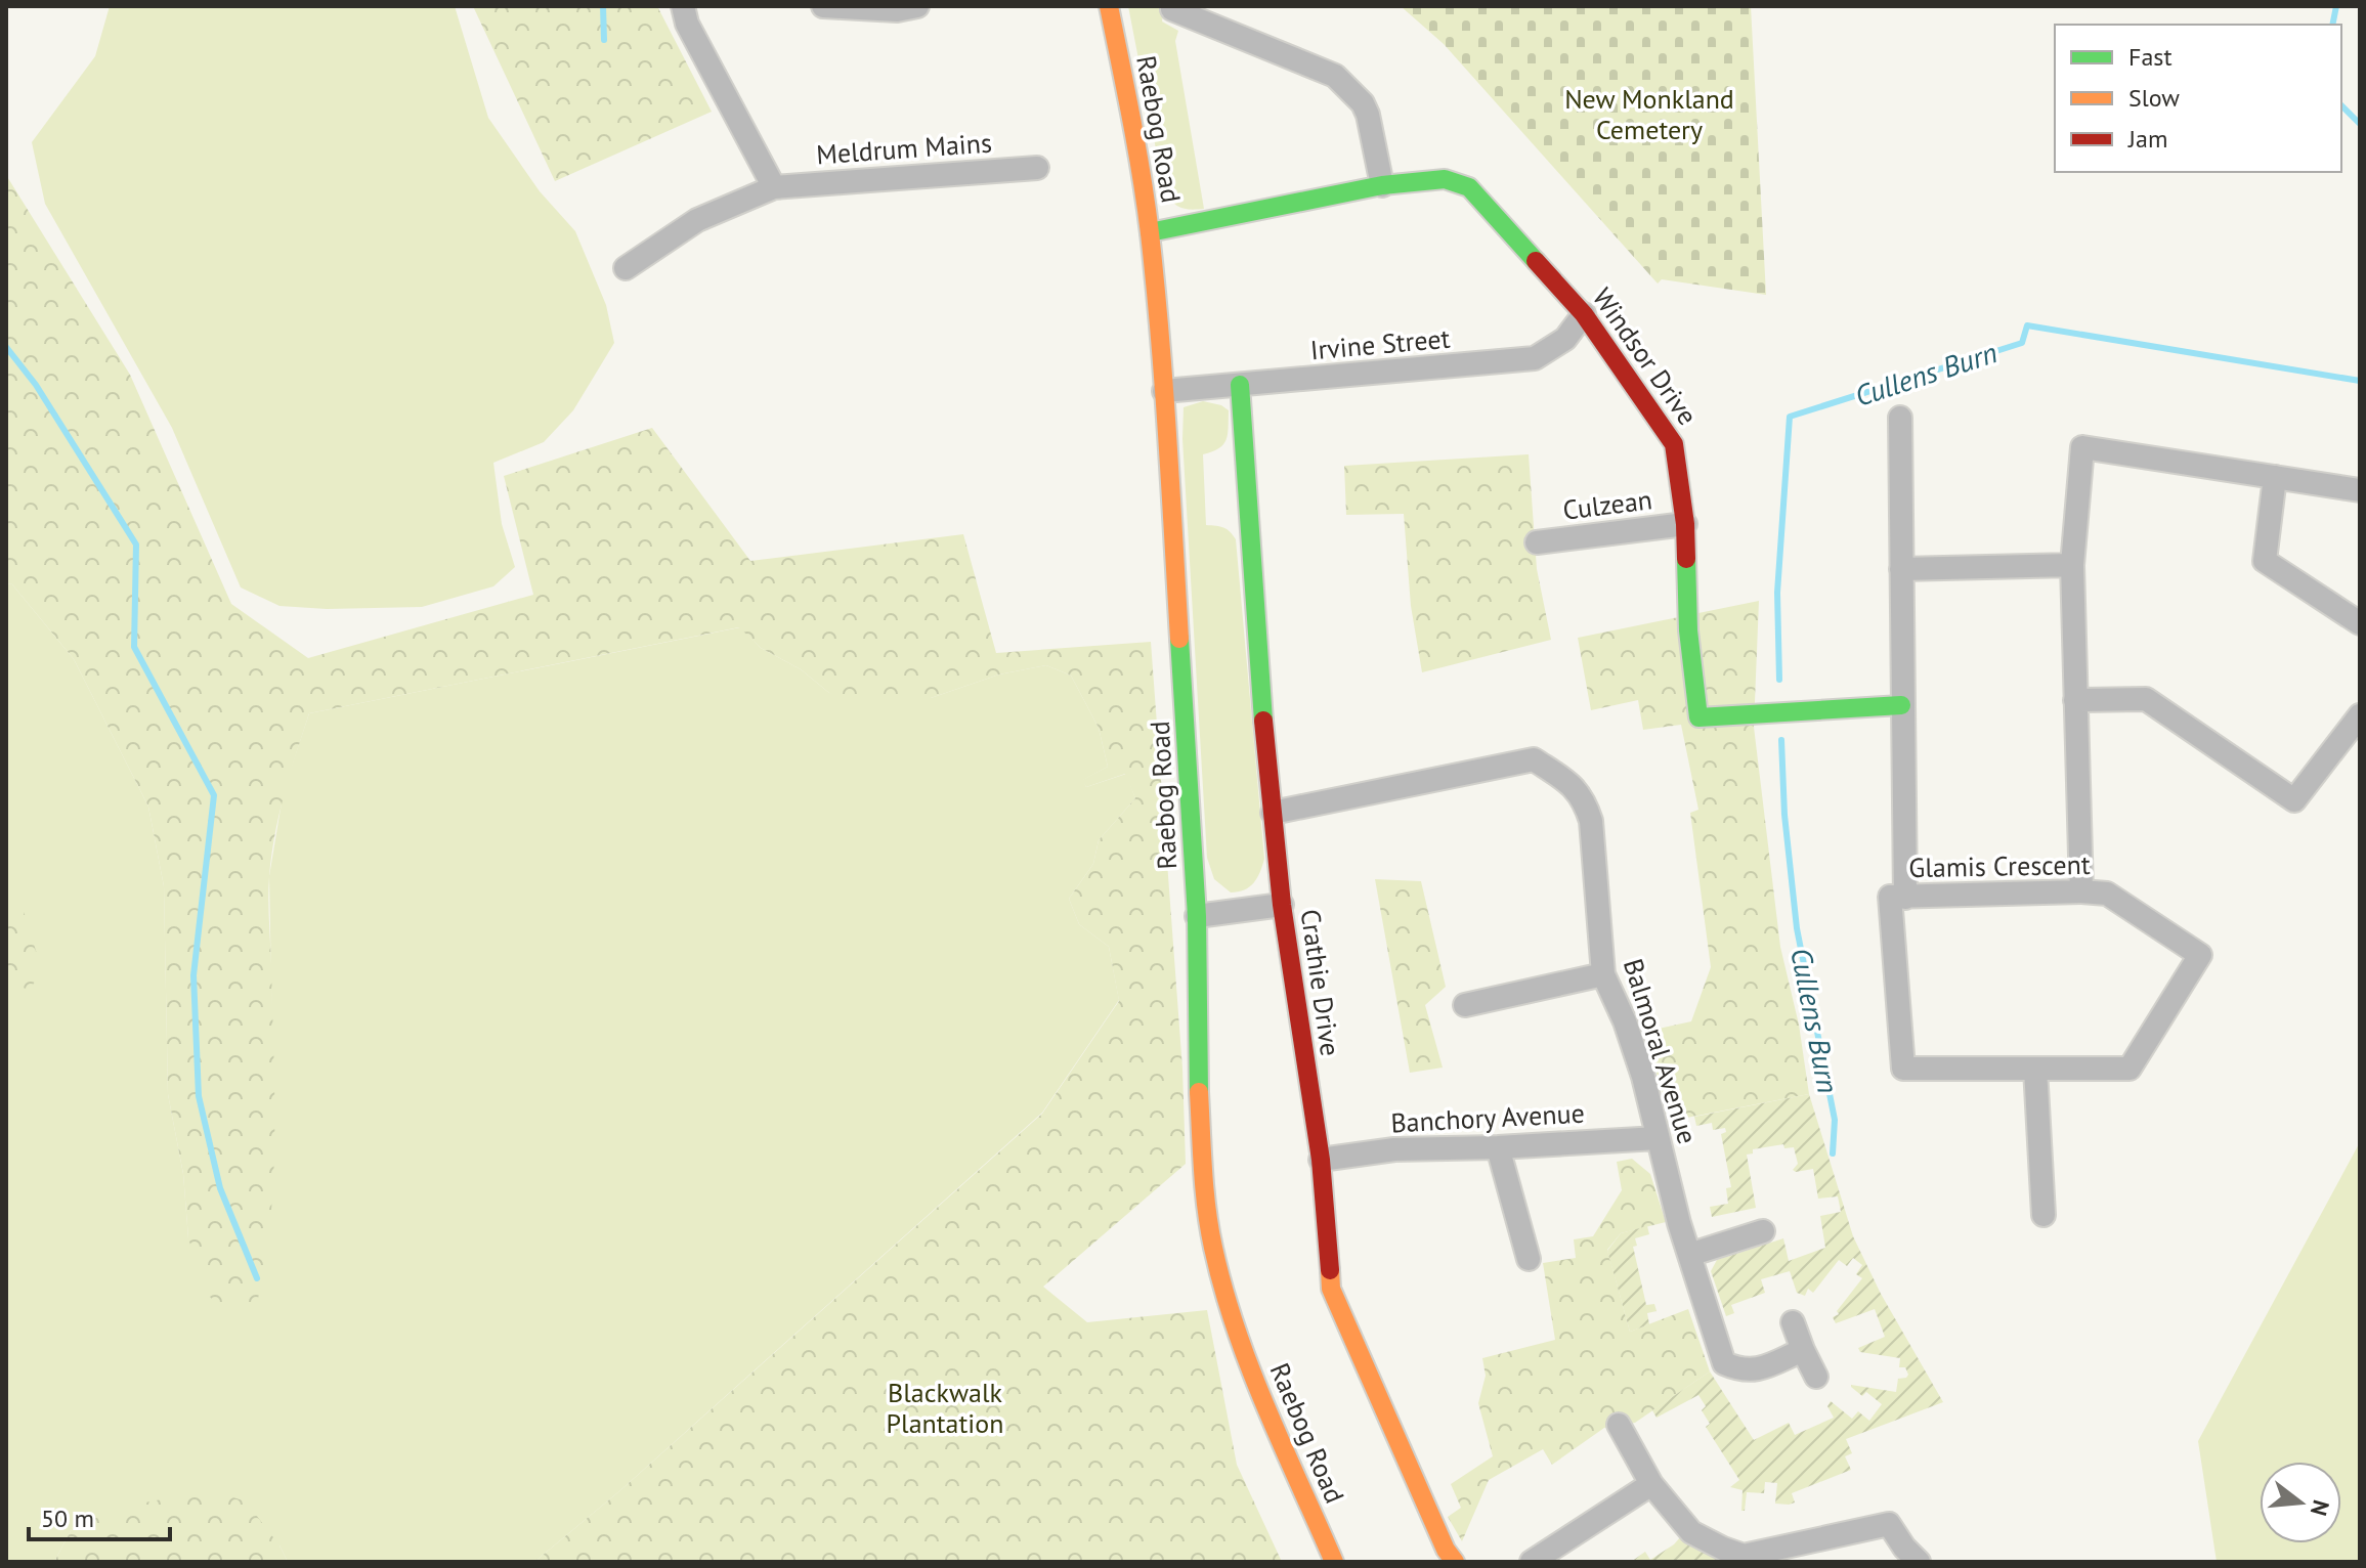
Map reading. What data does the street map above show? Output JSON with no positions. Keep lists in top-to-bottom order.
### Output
{
  "streets": {
    "street": [
      "Raebog Road",
      "Meldrum Mains",
      "Irvine Street",
      "Windsor Drive",
      "Culzean",
      "Glamis Crescent",
      "Crathie Drive",
      "Balmoral Avenue",
      "Banchory Avenue"
    ]
  },
  "crossings": [
    ["Raebog Road", "Irvine Street"],
    ["Raebog Road", "Windsor Drive"],
    ["Irvine Street", "Windsor Drive"],
    ["Irvine Street", "Crathie Drive"],
    ["Windsor Drive", "Culzean"],
    ["Crathie Drive", "Balmoral Avenue"],
    ["Crathie Drive", "Banchory Avenue"],
    ["Balmoral Avenue", "Banchory Avenue"]
  ],
  "water": ["Cullens Burn"],
  "parks": ["New Monkland Cemetery", "Blackwalk Plantation"],
  "legend": ["Fast", "Slow", "Jam"],
  "scale_bar": "50 m",
  "north": "right"
}
